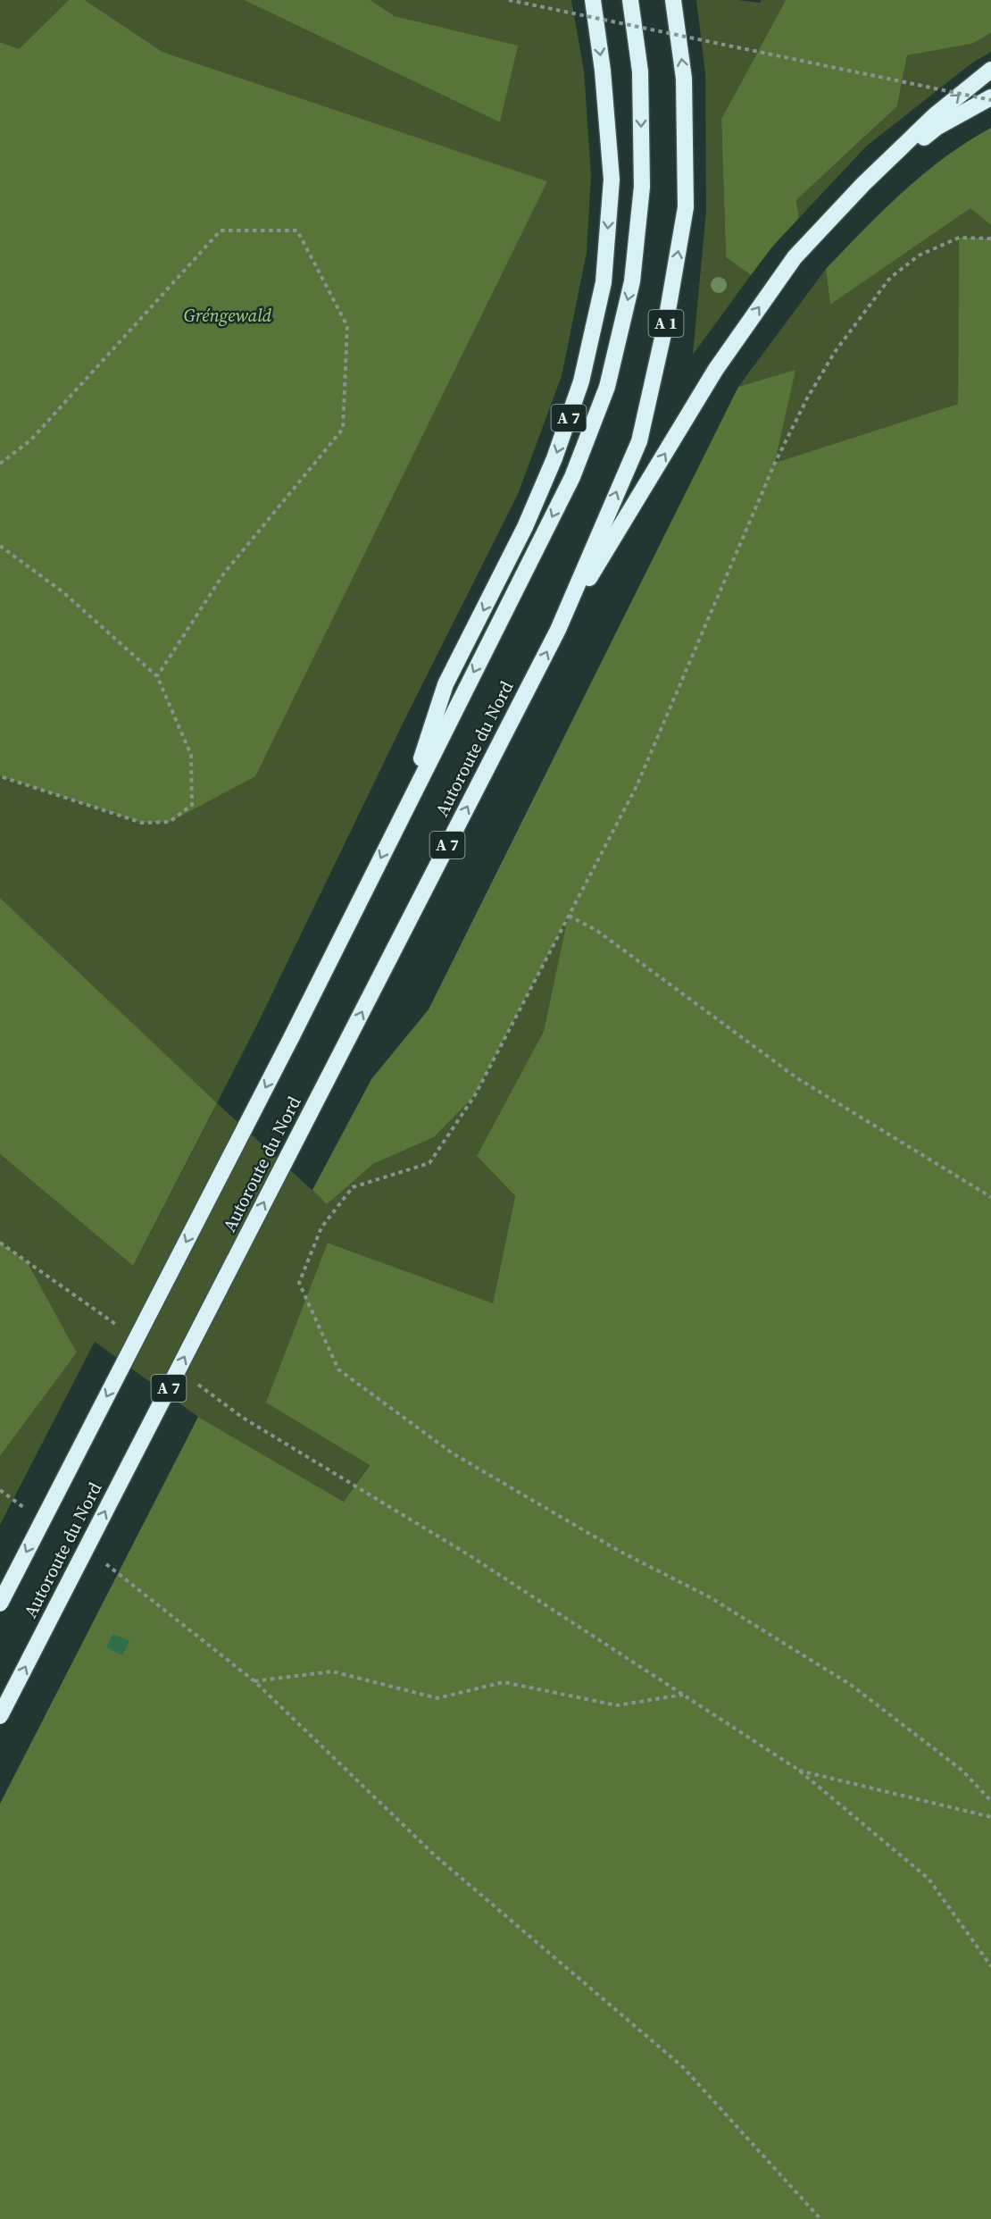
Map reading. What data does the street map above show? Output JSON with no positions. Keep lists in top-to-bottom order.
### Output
{
  "streets": {
    "highway": ["A 1", "A 7", "Autoroute du Nord"]
  },
  "crossings": [
    ["A 1", "Autoroute du Nord"],
    ["A 7", "Autoroute du Nord"]
  ],
  "parks": ["Gréngewald"]
}
